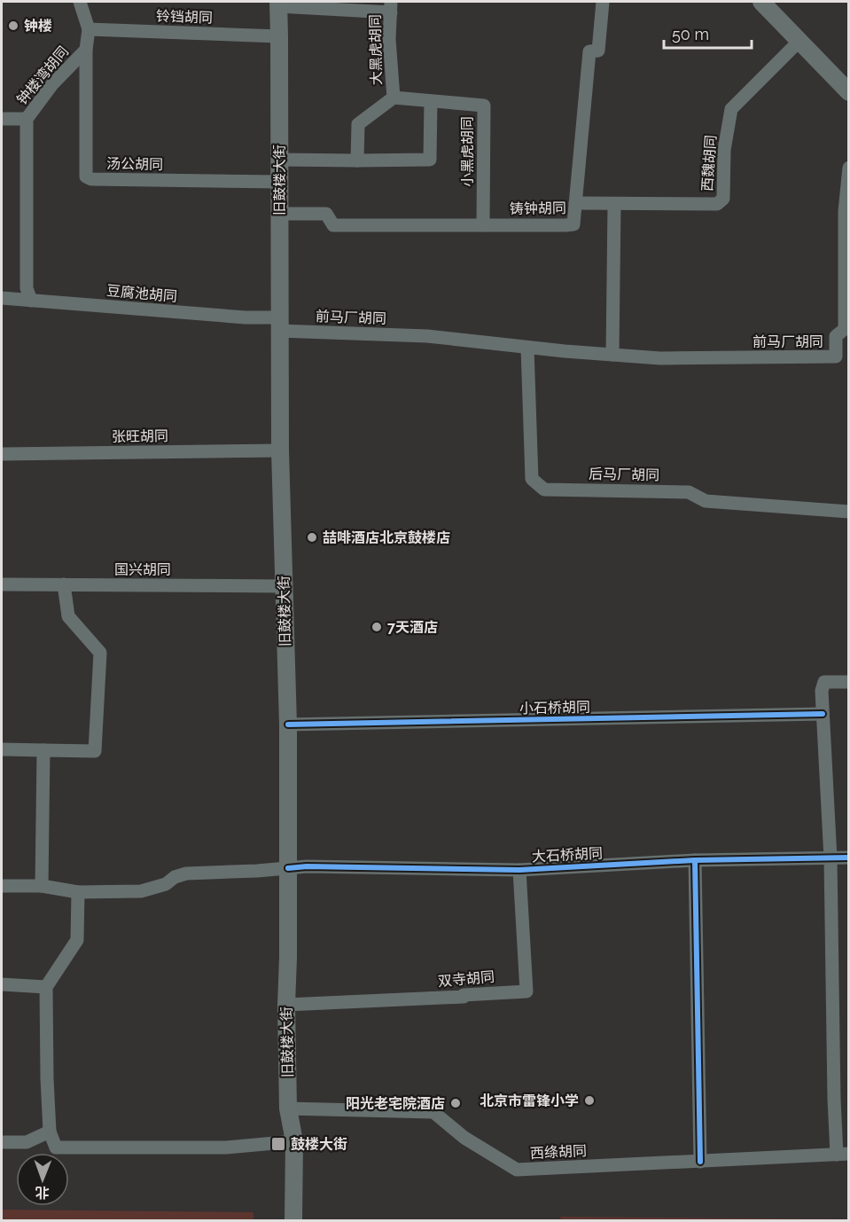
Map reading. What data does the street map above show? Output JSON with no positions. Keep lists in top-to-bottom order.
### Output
{
  "streets": {
    "main road": ["旧鼓楼大街"],
    "street": [
      "铃铛胡同",
      "大黑虎胡同",
      "钟楼湾胡同",
      "小黑虎胡同",
      "西魏胡同",
      "汤公胡同",
      "铸钟胡同",
      "豆腐池胡同",
      "前马厂胡同",
      "张旺胡同",
      "后马厂胡同",
      "国兴胡同",
      "小石桥胡同",
      "大石桥胡同",
      "双寺胡同",
      "西绦胡同"
    ]
  },
  "crossings": [
    ["铃铛胡同", "钟楼湾胡同"],
    ["铃铛胡同", "旧鼓楼大街"],
    ["大黑虎胡同", "小黑虎胡同"],
    ["钟楼湾胡同", "汤公胡同"],
    ["钟楼湾胡同", "豆腐池胡同"],
    ["小黑虎胡同", "铸钟胡同"],
    ["西魏胡同", "铸钟胡同"],
    ["汤公胡同", "旧鼓楼大街"],
    ["旧鼓楼大街", "铸钟胡同"],
    ["旧鼓楼大街", "豆腐池胡同"],
    ["旧鼓楼大街", "前马厂胡同"],
    ["旧鼓楼大街", "张旺胡同"],
    ["旧鼓楼大街", "国兴胡同"],
    ["旧鼓楼大街", "小石桥胡同"],
    ["旧鼓楼大街", "大石桥胡同"],
    ["旧鼓楼大街", "双寺胡同"],
    ["旧鼓楼大街", "西绦胡同"],
    ["豆腐池胡同", "前马厂胡同"],
    ["前马厂胡同", "后马厂胡同"],
    ["大石桥胡同", "双寺胡同"]
  ],
  "places": {
    "other": [
      "钟楼",
      "喆啡酒店北京鼓楼店",
      "7天酒店",
      "北京市雷锋小学",
      "阳光老宅院酒店"
    ],
    "transit": ["鼓楼大街"]
  },
  "scale_bar": "50 m",
  "north": "bottom"
}
